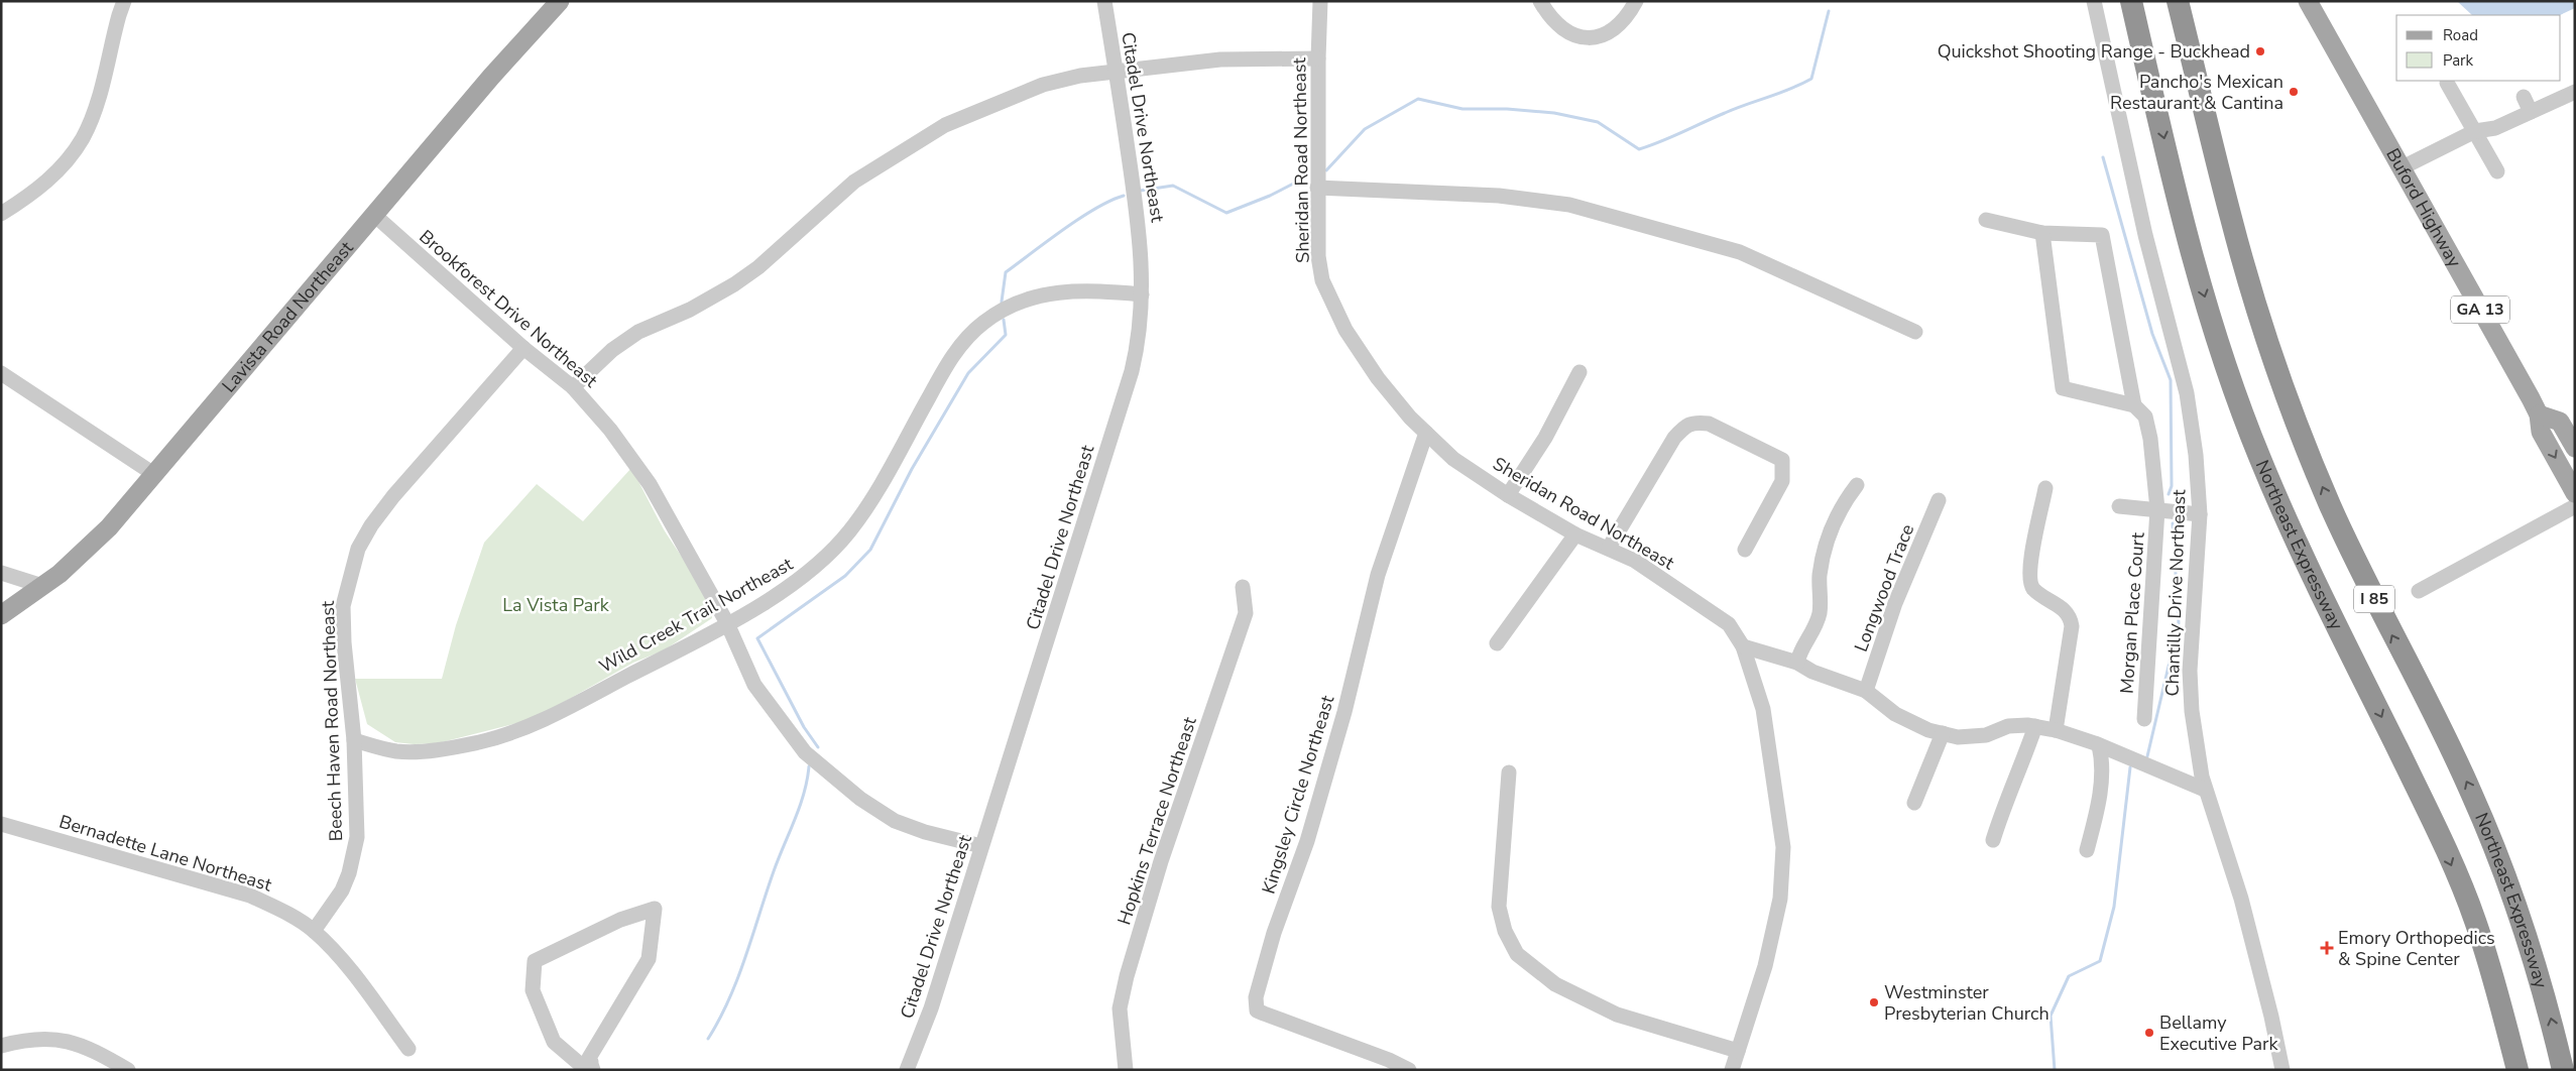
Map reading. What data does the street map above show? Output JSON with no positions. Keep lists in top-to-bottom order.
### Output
{
  "streets": {
    "highway": ["Northeast Expressway", "I 85"],
    "main road": ["Buford Highway", "GA 13", "Lavista Road Northeast"],
    "street": [
      "Citadel Drive Northeast",
      "Sheridan Road Northeast",
      "Brookforest Drive Northeast",
      "Longwood Trace",
      "Chantilly Drive Northeast",
      "Morgan Place Court",
      "Wild Creek Trail Northeast",
      "Beech Haven Road Northeast",
      "Kingsley Circle Northeast",
      "Hopkins Terrace Northeast",
      "Bernadette Lane Northeast"
    ]
  },
  "crossings": [
    ["Citadel Drive Northeast", "Brookforest Drive Northeast"],
    ["Citadel Drive Northeast", "Wild Creek Trail Northeast"],
    ["Sheridan Road Northeast", "Kingsley Circle Northeast"],
    ["Brookforest Drive Northeast", "Lavista Road Northeast"],
    ["Brookforest Drive Northeast", "Wild Creek Trail Northeast"],
    ["Brookforest Drive Northeast", "Beech Haven Road Northeast"],
    ["Chantilly Drive Northeast", "Morgan Place Court"],
    ["Wild Creek Trail Northeast", "Beech Haven Road Northeast"],
    ["Beech Haven Road Northeast", "Bernadette Lane Northeast"]
  ],
  "parks": ["La Vista Park"],
  "places": {
    "other": [
      "Quickshot Shooting Range - Buckhead",
      "Pancho's Mexican Restaurant & Cantina",
      "Westminster Presbyterian Church",
      "Bellamy Executive Park"
    ],
    "health": ["Emory Orthopedics & Spine Center"]
  },
  "legend": ["Road", "Park"]
}
